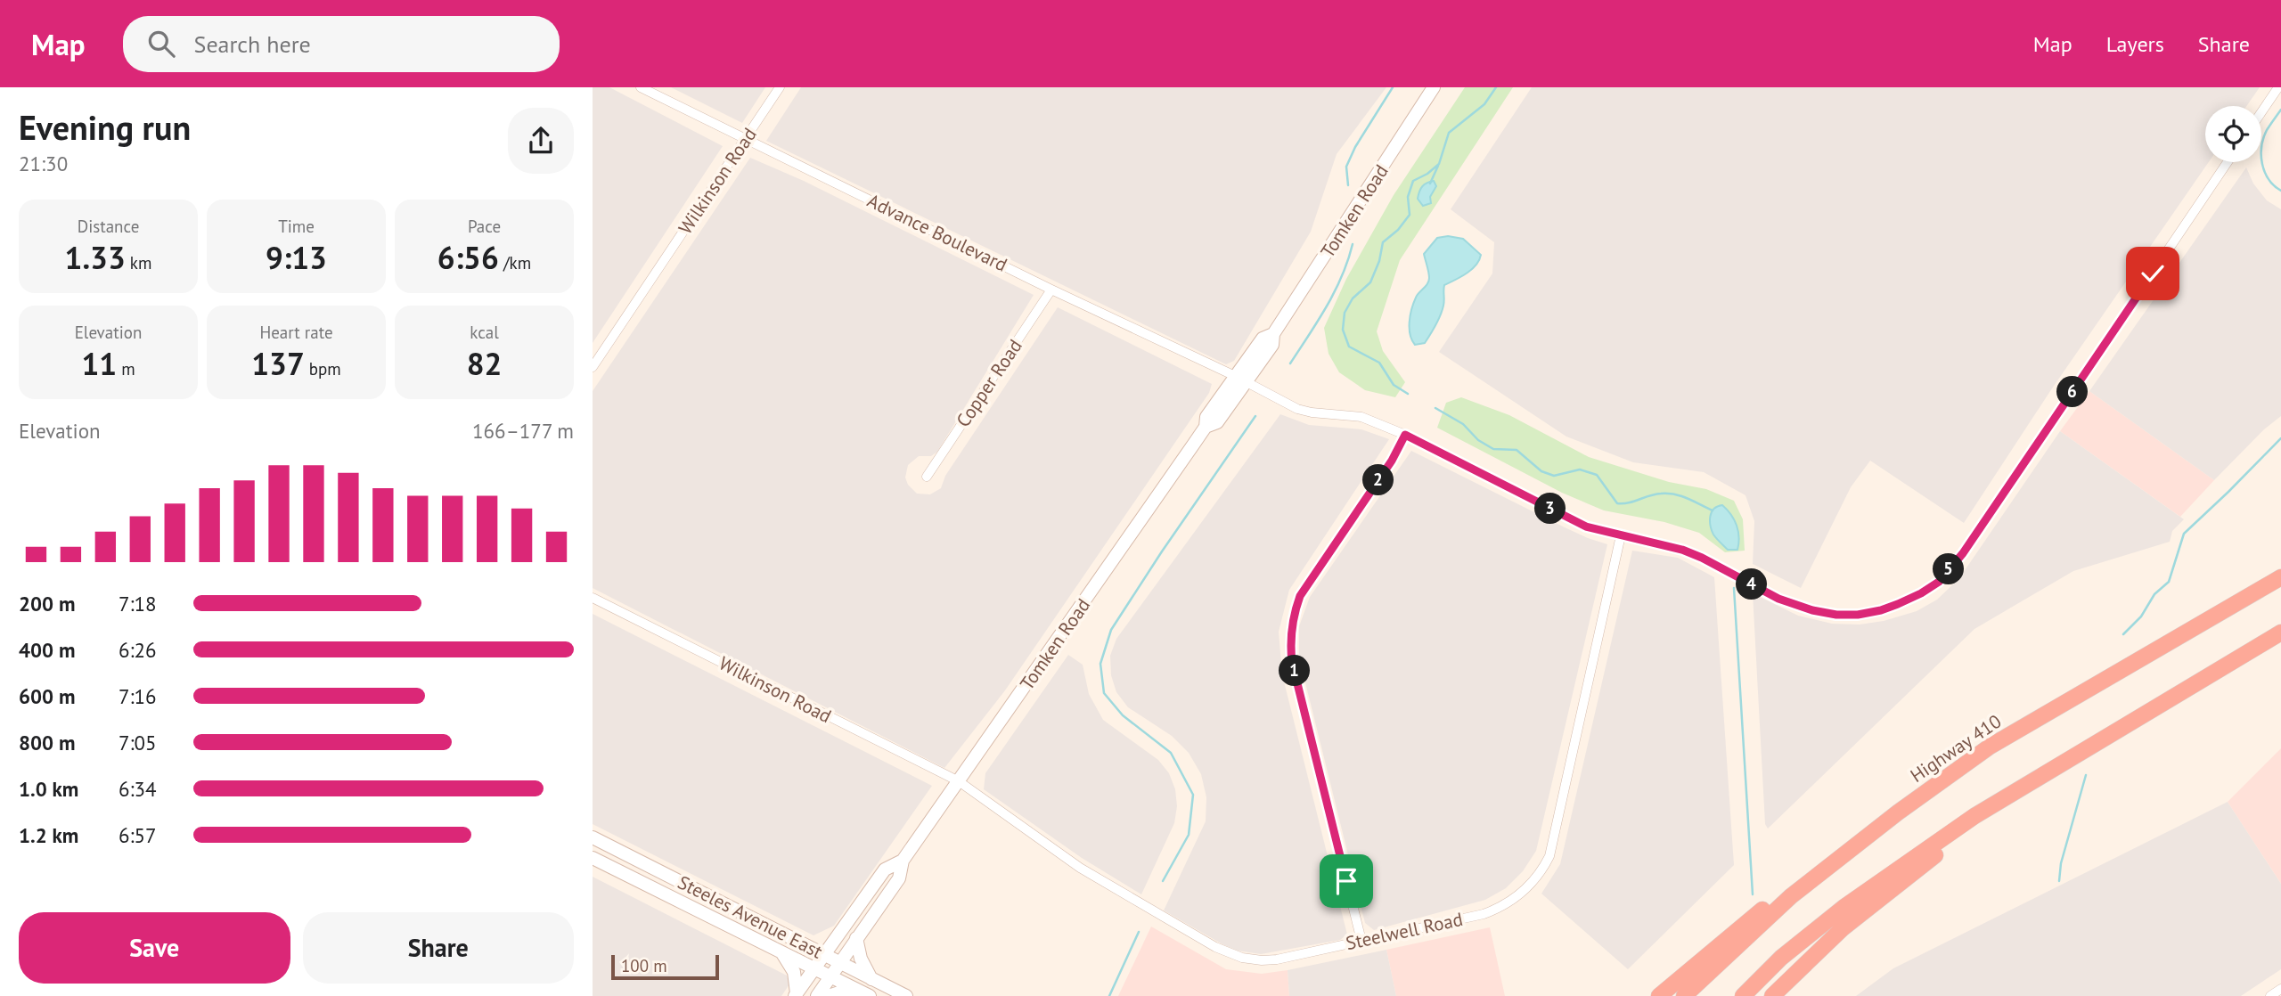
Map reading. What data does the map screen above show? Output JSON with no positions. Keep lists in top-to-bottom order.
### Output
{
  "streets": {
    "highway": ["Highway 410"],
    "main road": ["Tomken Road", "Steeles Avenue East"],
    "street": [
      "Wilkinson Road",
      "Advance Boulevard",
      "Copper Road",
      "Steelwell Road"
    ]
  },
  "crossings": [
    ["Wilkinson Road", "Tomken Road"],
    ["Wilkinson Road", "Advance Boulevard"],
    ["Wilkinson Road", "Steelwell Road"],
    ["Tomken Road", "Advance Boulevard"],
    ["Tomken Road", "Steeles Avenue East"],
    ["Tomken Road", "Steelwell Road"],
    ["Advance Boulevard", "Copper Road"],
    ["Advance Boulevard", "Steelwell Road"]
  ],
  "scale_bar": "100 m",
  "page": {
    "header": "Map",
    "search": "Search here",
    "nav": ["Map", "Layers", "Share"],
    "heading": ["Evening run", "21:30"],
    "stats": [
      ["Distance", "1.33 km"],
      ["Time", "9:13"],
      ["Pace", "6:56 /km"],
      ["Elevation", "11 m"],
      ["Heart rate", "137 bpm"],
      ["kcal", "82"]
    ],
    "pins": [
      "6",
      "2",
      "3",
      "5",
      "4",
      "1"
    ],
    "chart": ["Elevation", "166–177 m"],
    "list": [
      {
        "name": "200 m",
        "note": "7:18"
      },
      {
        "name": "400 m",
        "note": "6:26"
      },
      {
        "name": "600 m",
        "note": "7:16"
      },
      {
        "name": "800 m",
        "note": "7:05"
      },
      {
        "name": "1.0 km",
        "note": "6:34"
      },
      {
        "name": "1.2 km",
        "note": "6:57"
      }
    ],
    "buttons": ["Save", "Share"],
    "scale": "100 m"
  }
}
